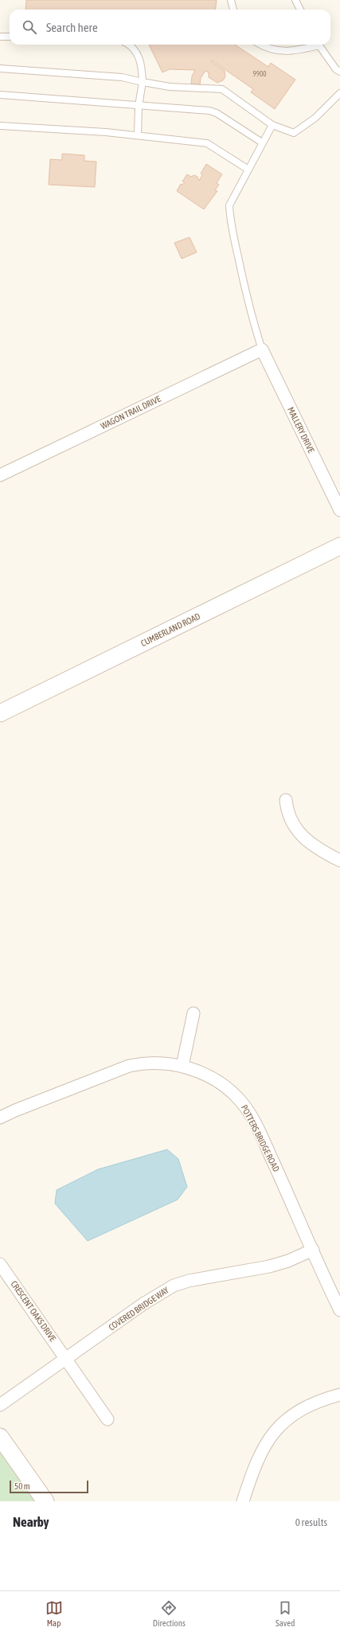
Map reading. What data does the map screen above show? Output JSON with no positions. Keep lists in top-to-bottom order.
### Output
{
  "streets": {
    "street": [
      "WAGON TRAIL DRIVE",
      "MALLERY DRIVE",
      "CUMBERLAND ROAD",
      "POTTERS BRIDGE ROAD",
      "COVERED BRIDGE WAY",
      "CRESCENT OAKS DRIVE"
    ]
  },
  "crossings": [
    ["WAGON TRAIL DRIVE", "MALLERY DRIVE"],
    ["POTTERS BRIDGE ROAD", "COVERED BRIDGE WAY"],
    ["COVERED BRIDGE WAY", "CRESCENT OAKS DRIVE"]
  ],
  "house_numbers": ["9900"],
  "scale_bar": "50 m",
  "page": {
    "search": "Search here",
    "scale": "50 m",
    "heading": ["Nearby", "0 results"],
    "nav": ["Map", "Directions", "Saved"]
  }
}
